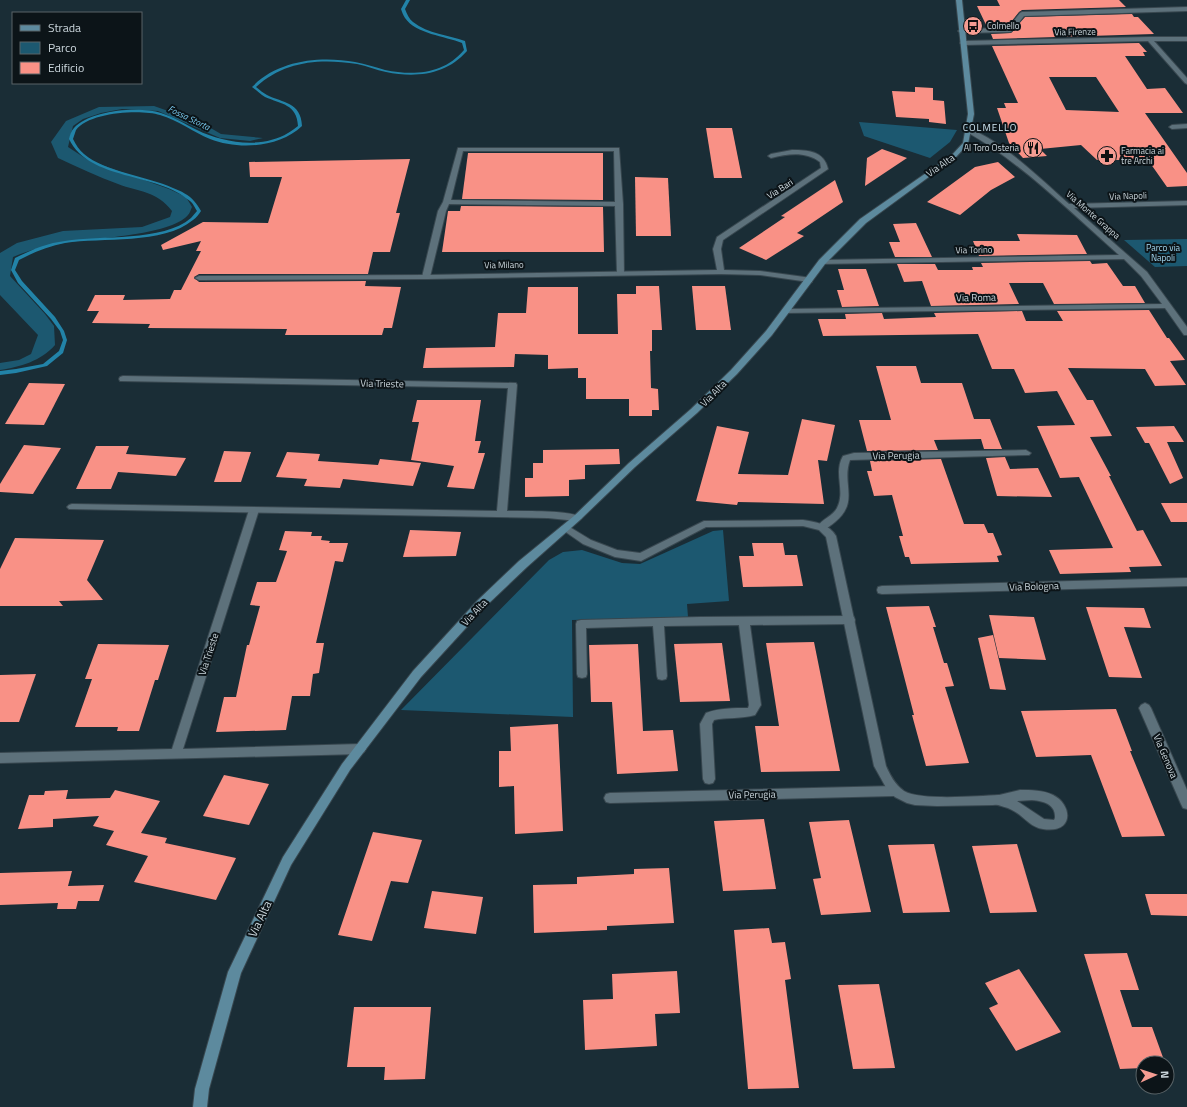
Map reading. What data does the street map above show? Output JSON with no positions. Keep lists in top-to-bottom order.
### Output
{
  "streets": {
    "main road": ["Via Alta"],
    "street": [
      "Via Firenze",
      "Via Bari",
      "Via Napoli",
      "Via Monte Grappa",
      "Via Torino",
      "Via Milano",
      "Via Roma",
      "Via Trieste",
      "Via Perugia",
      "Via Bologna",
      "Via Genova"
    ]
  },
  "crossings": [
    ["Via Firenze", "Via Alta"],
    ["Via Alta", "Via Monte Grappa"],
    ["Via Alta", "Via Torino"],
    ["Via Alta", "Via Milano"],
    ["Via Alta", "Via Roma"],
    ["Via Bari", "Via Milano"],
    ["Via Napoli", "Via Monte Grappa"],
    ["Via Monte Grappa", "Via Torino"],
    ["Via Monte Grappa", "Via Roma"]
  ],
  "districts": ["COLMELLO"],
  "water": ["Fossa Storta"],
  "parks": ["Parco via Napoli"],
  "places": {
    "bus stop": ["Colmello"],
    "restaurant": ["Al Toro Osteria"],
    "pharmacy": ["Farmacia ai tre Archi"]
  },
  "legend": ["Strada", "Parco", "Edificio"],
  "north": "right"
}
